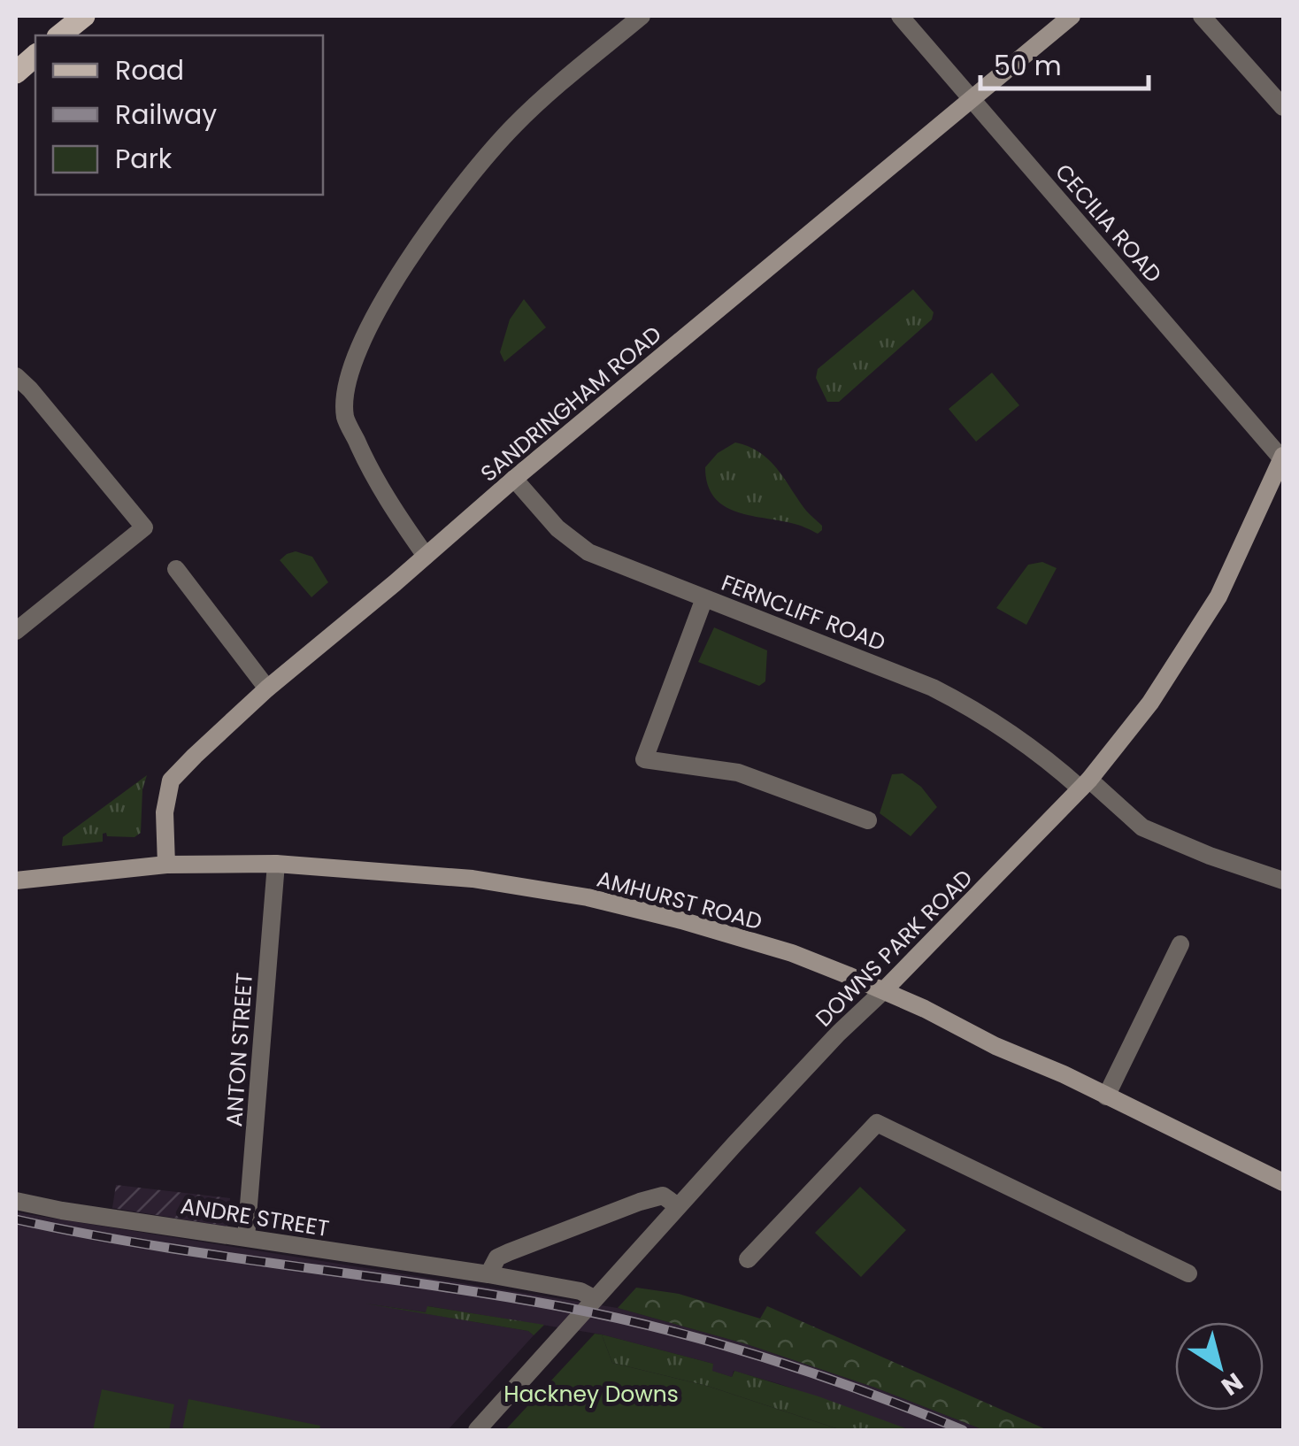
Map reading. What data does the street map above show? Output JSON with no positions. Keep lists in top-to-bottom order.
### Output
{
  "streets": {
    "street": [
      "CECILIA ROAD",
      "SANDRINGHAM ROAD",
      "FERNCLIFF ROAD",
      "AMHURST ROAD",
      "DOWNS PARK ROAD",
      "ANTON STREET",
      "ANDRE STREET"
    ]
  },
  "crossings": [
    ["CECILIA ROAD", "SANDRINGHAM ROAD"],
    ["CECILIA ROAD", "DOWNS PARK ROAD"],
    ["SANDRINGHAM ROAD", "FERNCLIFF ROAD"],
    ["SANDRINGHAM ROAD", "AMHURST ROAD"],
    ["FERNCLIFF ROAD", "DOWNS PARK ROAD"],
    ["AMHURST ROAD", "DOWNS PARK ROAD"],
    ["AMHURST ROAD", "ANTON STREET"],
    ["DOWNS PARK ROAD", "ANDRE STREET"],
    ["ANTON STREET", "ANDRE STREET"]
  ],
  "parks": ["Hackney Downs"],
  "legend": ["Road", "Railway", "Park"],
  "scale_bar": "50 m",
  "north": "bottom right"
}
